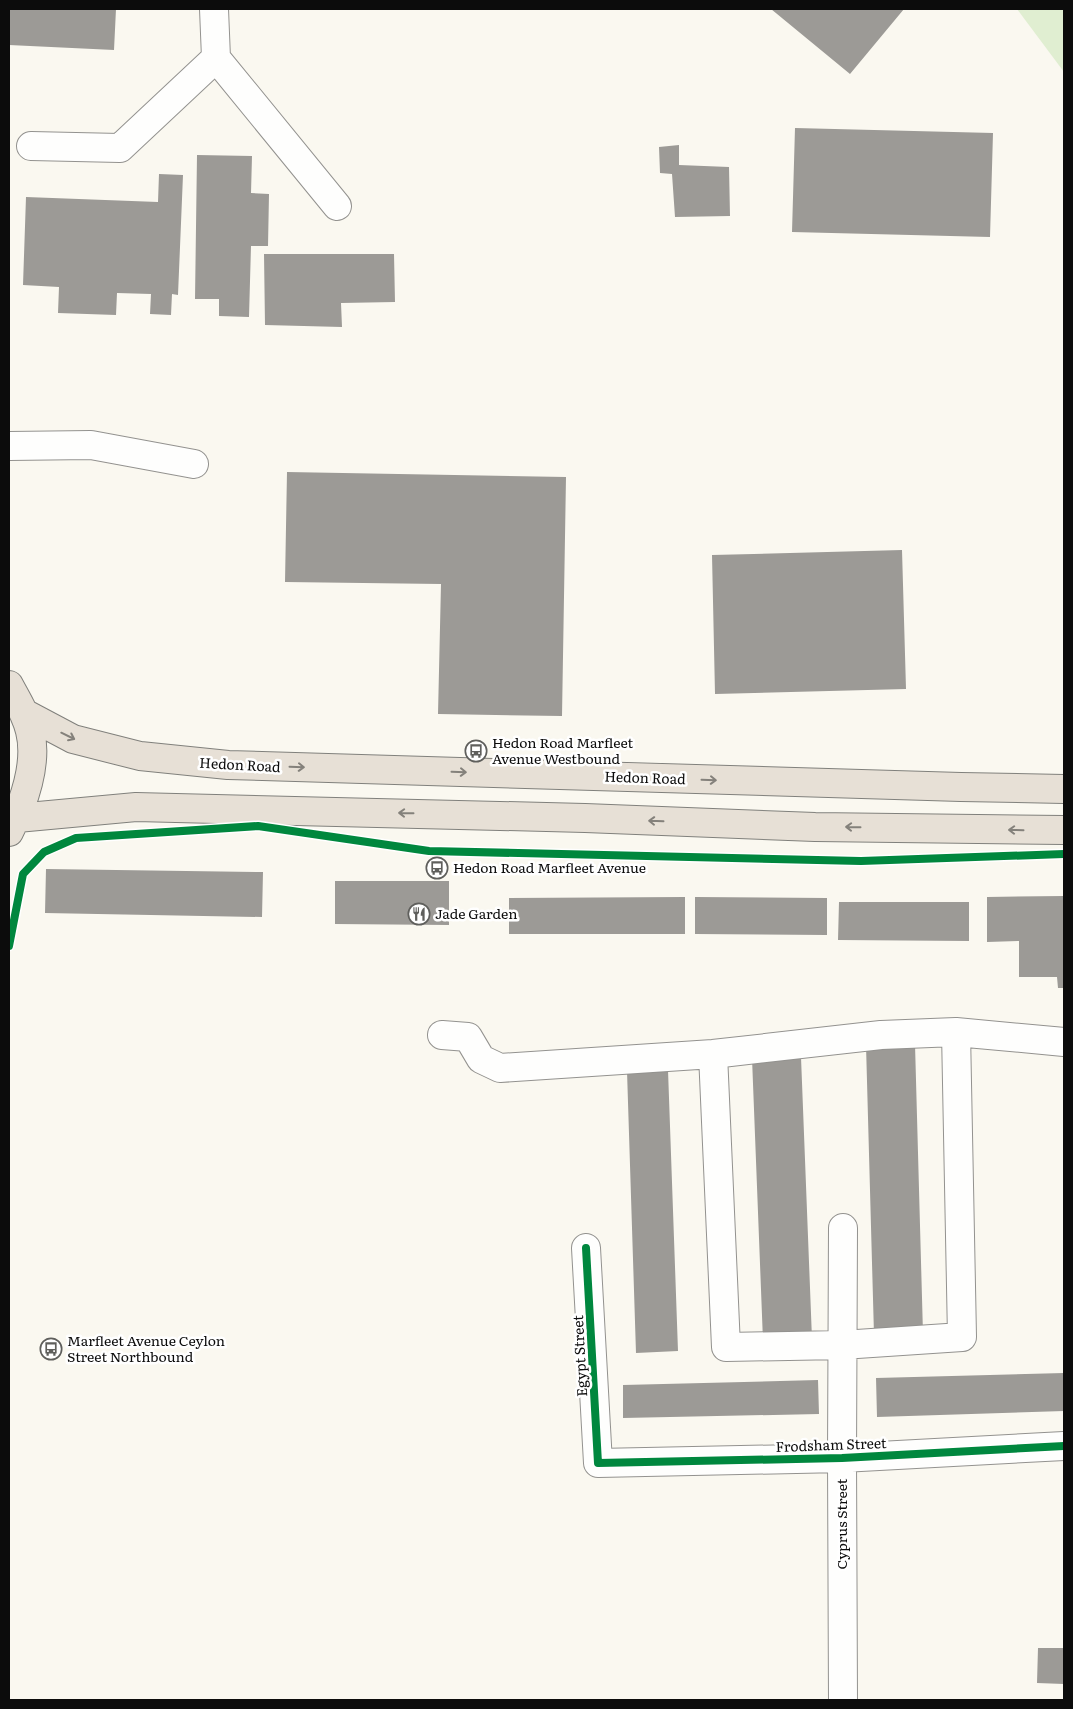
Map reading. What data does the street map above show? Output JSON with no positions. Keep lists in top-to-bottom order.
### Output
{
  "streets": {
    "highway": ["Hedon Road"],
    "street": ["Egypt Street", "Frodsham Street", "Cyprus Street"]
  },
  "crossings": [
    ["Egypt Street", "Frodsham Street"],
    ["Frodsham Street", "Cyprus Street"]
  ],
  "places": {
    "bus stop": ["Hedon Road Marfleet Avenue Westbound", "Hedon Road Marfleet Avenue", "Marfleet Avenue Ceylon Street Northbound"],
    "restaurant": ["Jade Garden"]
  }
}
